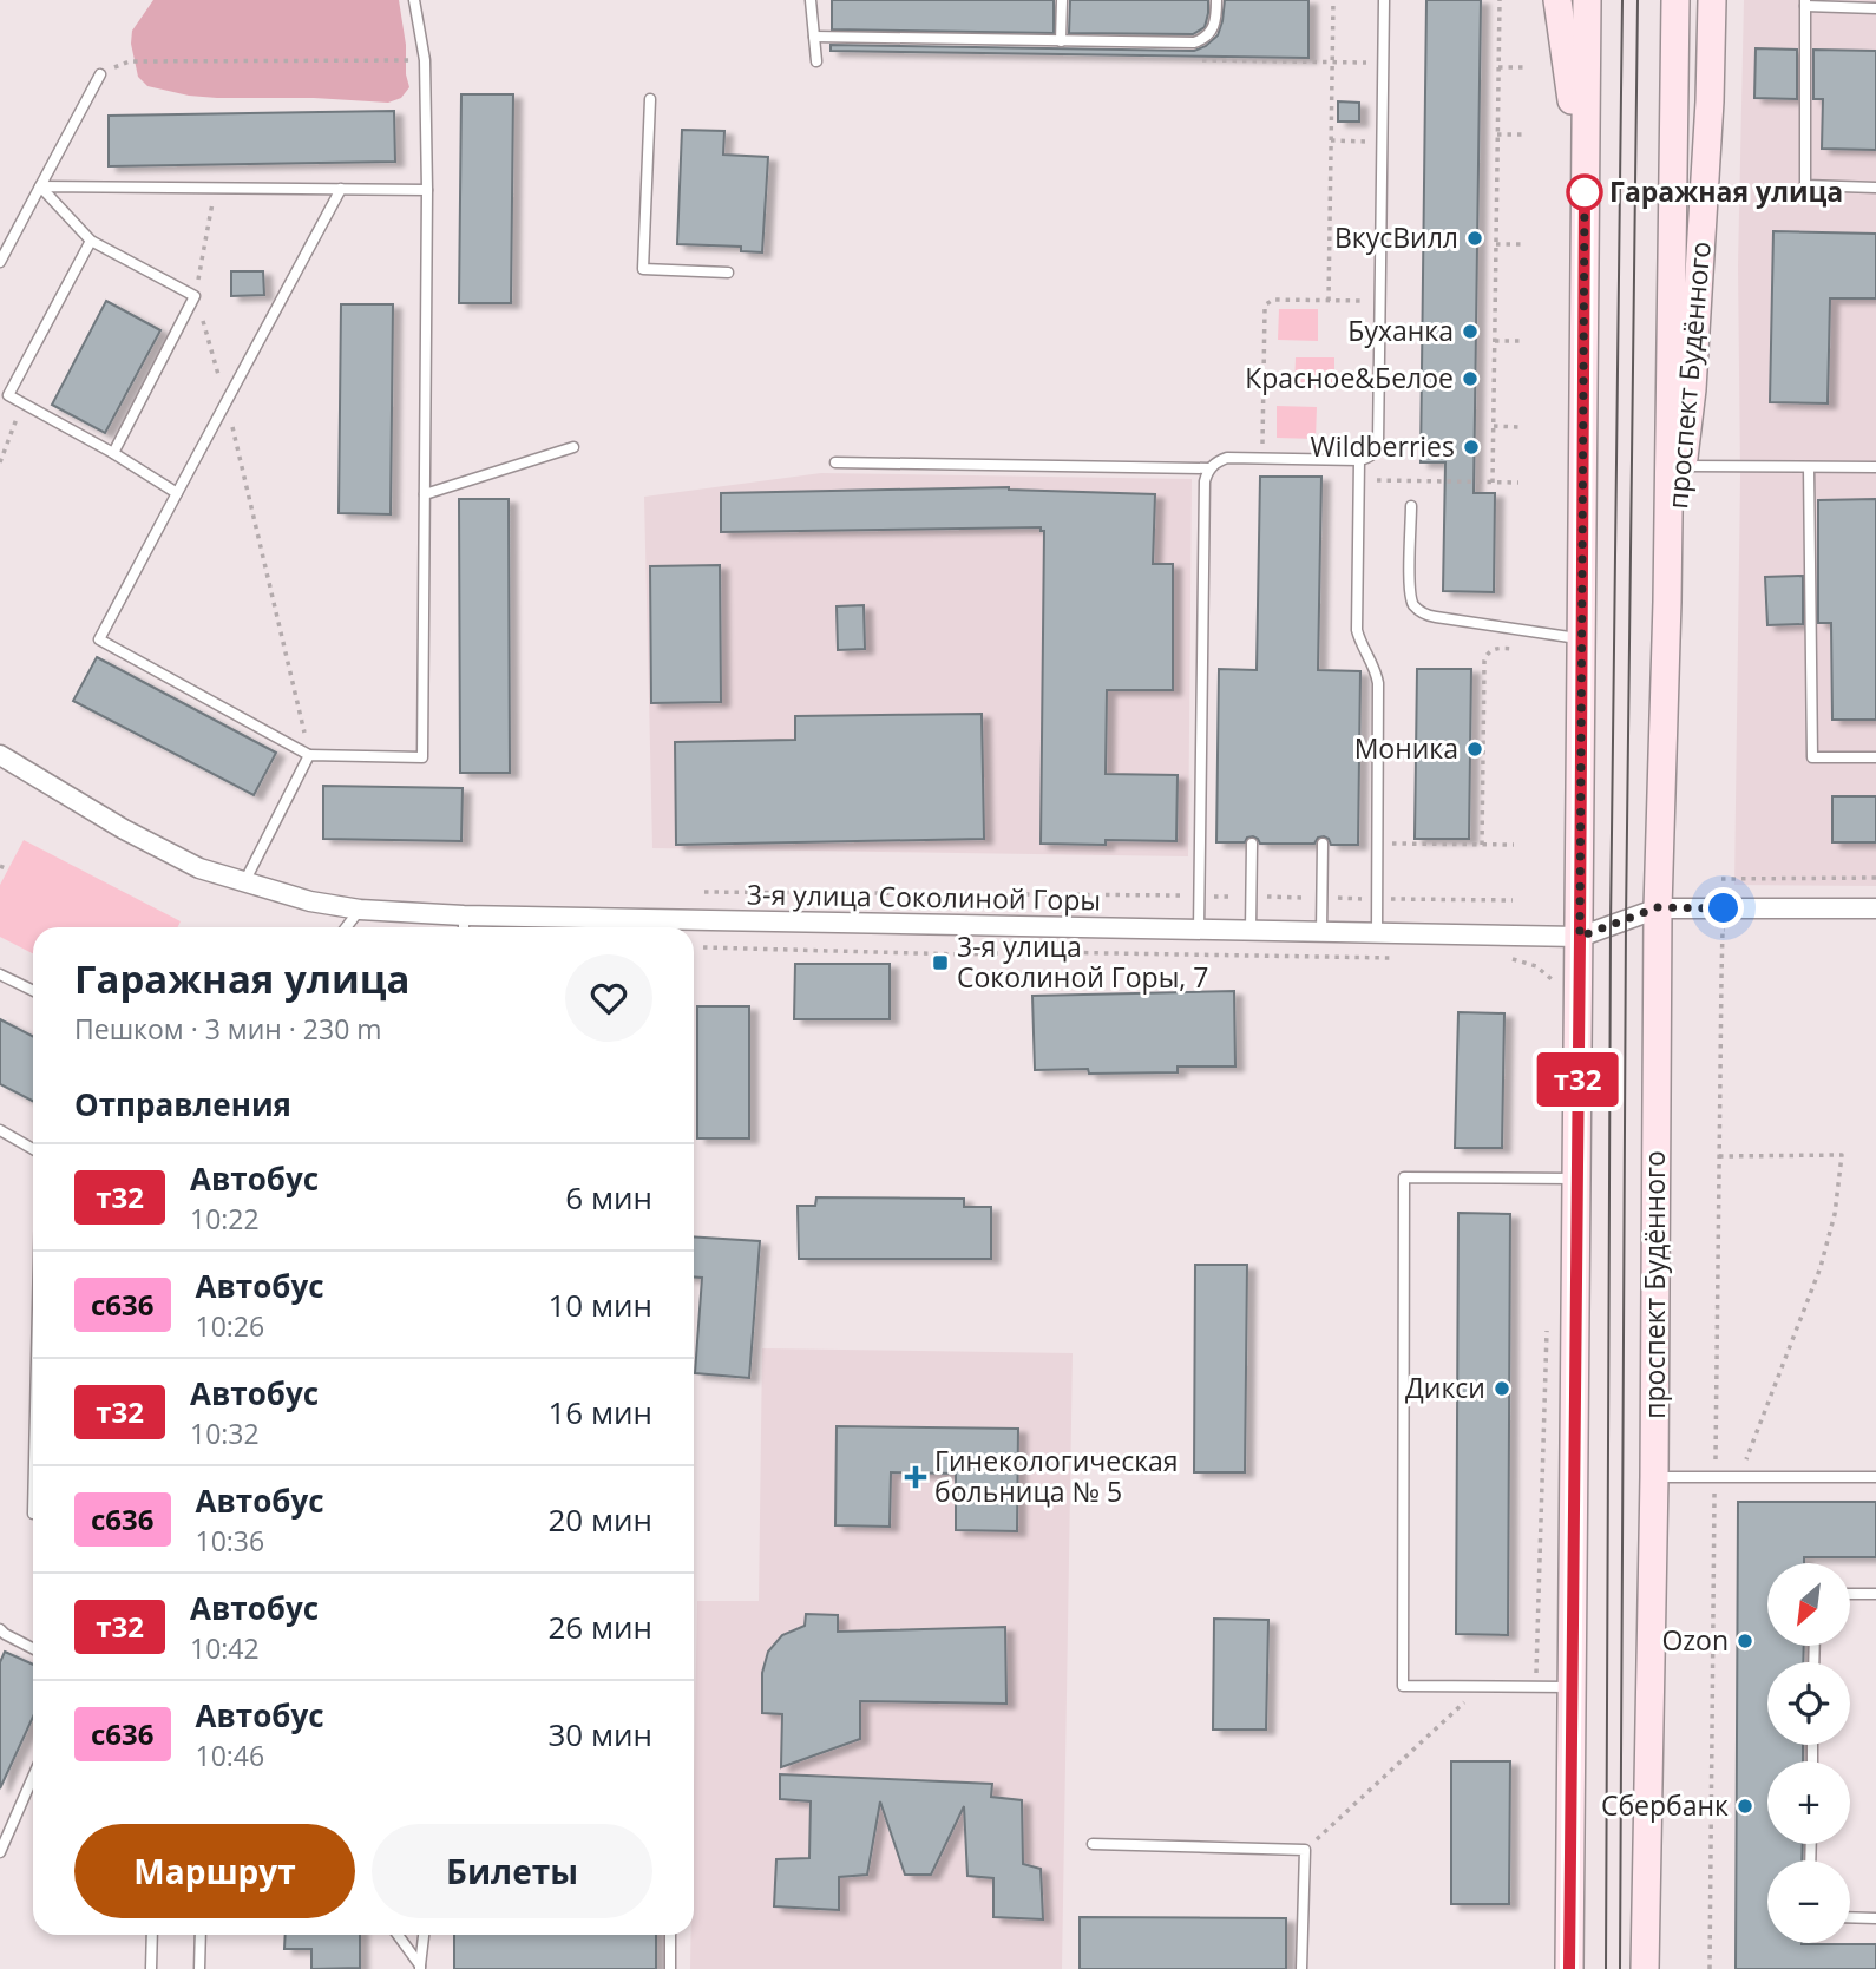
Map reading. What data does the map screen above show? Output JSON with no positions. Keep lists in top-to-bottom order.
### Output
{
  "streets": {
    "main road": ["проспект Будённого"],
    "street": ["3-я улица Соколиной Горы"]
  },
  "crossings": [
    ["проспект Будённого", "3-я улица Соколиной Горы"]
  ],
  "places": {
    "other": [
      "Гаражная улица",
      "ВкусВилл",
      "Буханка",
      "Красное&Белое",
      "Wildberries",
      "Моника",
      "Дикси",
      "Ozon",
      "Сбербанк"
    ],
    "transit": ["3-я улица Соколиной Горы, 7"],
    "health": ["Гинекологическая больница № 5"]
  },
  "lines": ["bus line т32"],
  "north": "bottom left",
  "page": {
    "on_map": "т32",
    "heading": [
      ["Гаражная улица", "Пешком · 3 мин · 230 m"],
      "Отправления"
    ],
    "list": [
      {
        "mark": "т32",
        "name": "Автобус",
        "note": "10:22",
        "value": "6 мин"
      },
      {
        "mark": "с636",
        "name": "Автобус",
        "note": "10:26",
        "value": "10 мин"
      },
      {
        "mark": "т32",
        "name": "Автобус",
        "note": "10:32",
        "value": "16 мин"
      },
      {
        "mark": "с636",
        "name": "Автобус",
        "note": "10:36",
        "value": "20 мин"
      },
      {
        "mark": "т32",
        "name": "Автобус",
        "note": "10:42",
        "value": "26 мин"
      },
      {
        "mark": "с636",
        "name": "Автобус",
        "note": "10:46",
        "value": "30 мин"
      }
    ],
    "map_buttons": ["+", "−"],
    "buttons": ["Маршрут", "Билеты"]
  }
}
